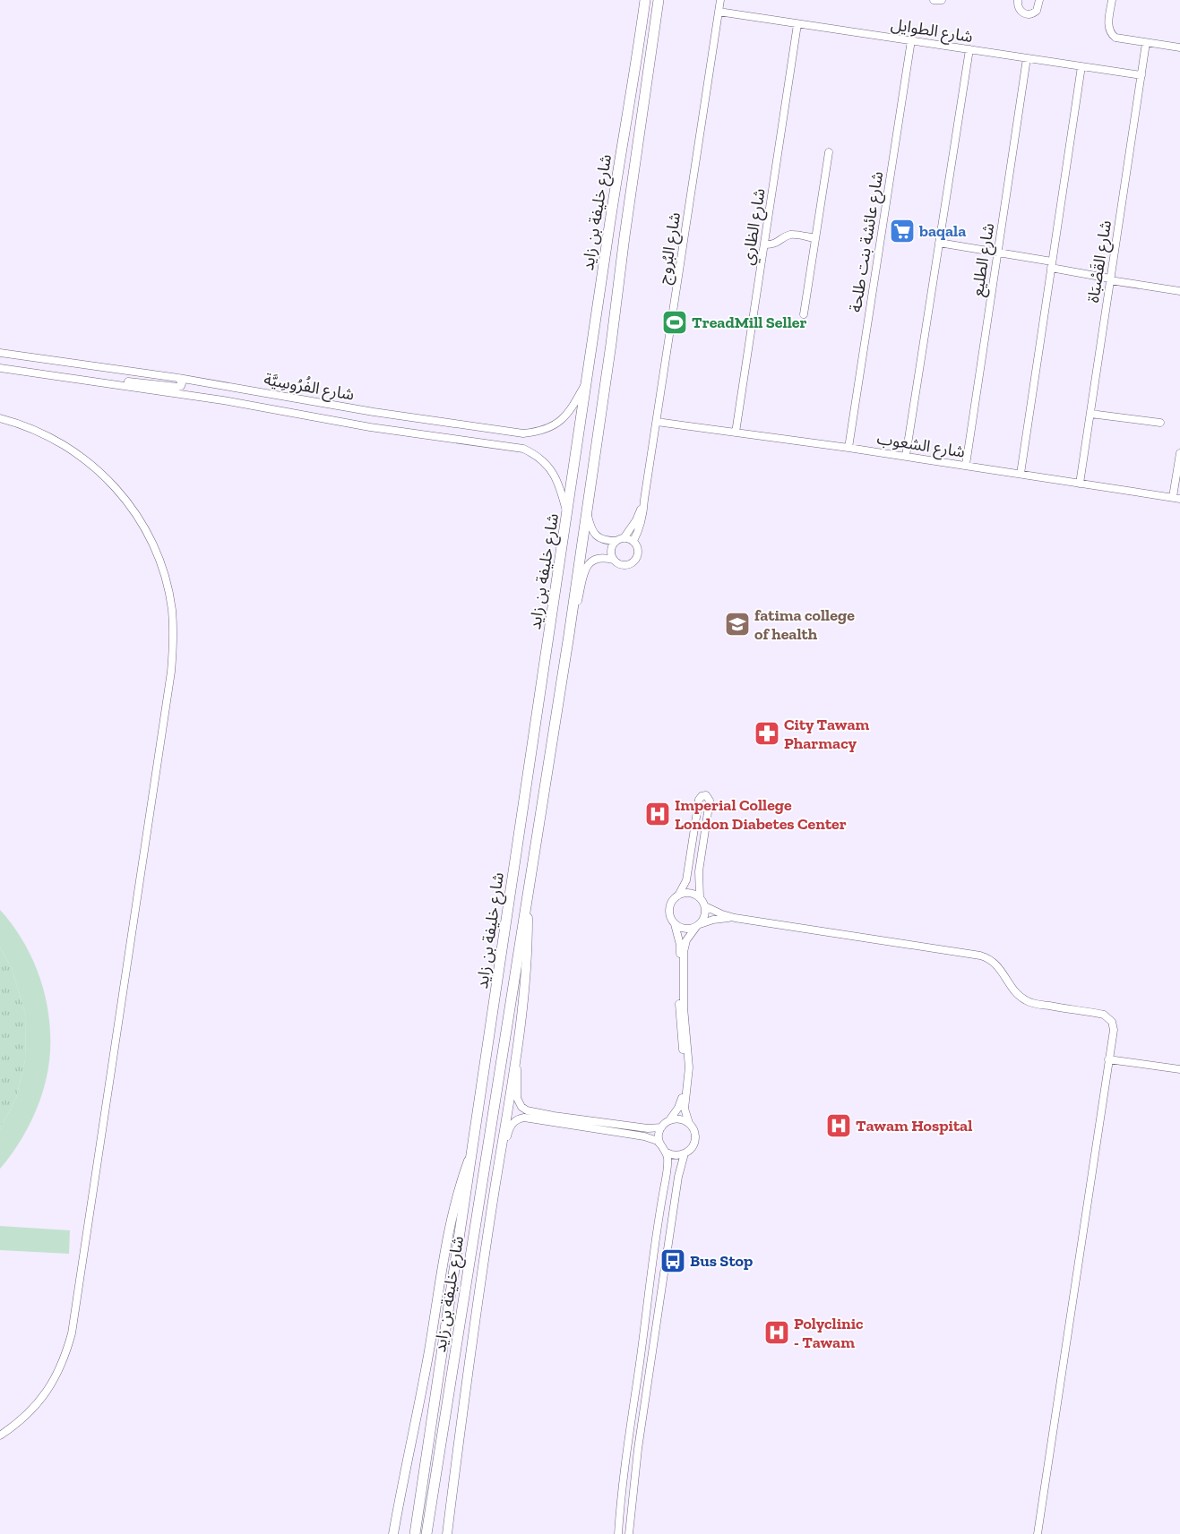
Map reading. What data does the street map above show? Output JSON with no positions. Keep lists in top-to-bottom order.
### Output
{
  "streets": {
    "highway": ["شارع خليفة بن زايد"],
    "street": [
      "شارع الطوايل",
      "شارع الظاري",
      "شارع عائشة بنت طلحة",
      "شارع البُروج",
      "شارع الطليع",
      "شارع القَصْبَاة",
      "شارع الفُرُوسِيَّة",
      "شارع الشعوب"
    ]
  },
  "crossings": [
    ["شارع الطوايل", "شارع الظاري"],
    ["شارع الطوايل", "شارع عائشة بنت طلحة"],
    ["شارع الطوايل", "شارع البُروج"],
    ["شارع الطوايل", "شارع الطليع"],
    ["شارع الطوايل", "شارع القَصْبَاة"],
    ["شارع خليفة بن زايد", "شارع الفُرُوسِيَّة"],
    ["شارع الظاري", "شارع الشعوب"],
    ["شارع عائشة بنت طلحة", "شارع الشعوب"],
    ["شارع البُروج", "شارع الشعوب"],
    ["شارع الطليع", "شارع الشعوب"],
    ["شارع القَصْبَاة", "شارع الشعوب"]
  ],
  "places": {
    "supermarket": ["baqala"],
    "sports": ["TreadMill Seller"],
    "school or university": ["fatima college of health"],
    "pharmacy": ["City Tawam Pharmacy"],
    "hospital": ["Imperial College London Diabetes Center", "Tawam Hospital", "Polyclinic - Tawam"],
    "bus stop": ["Bus Stop"]
  }
}
